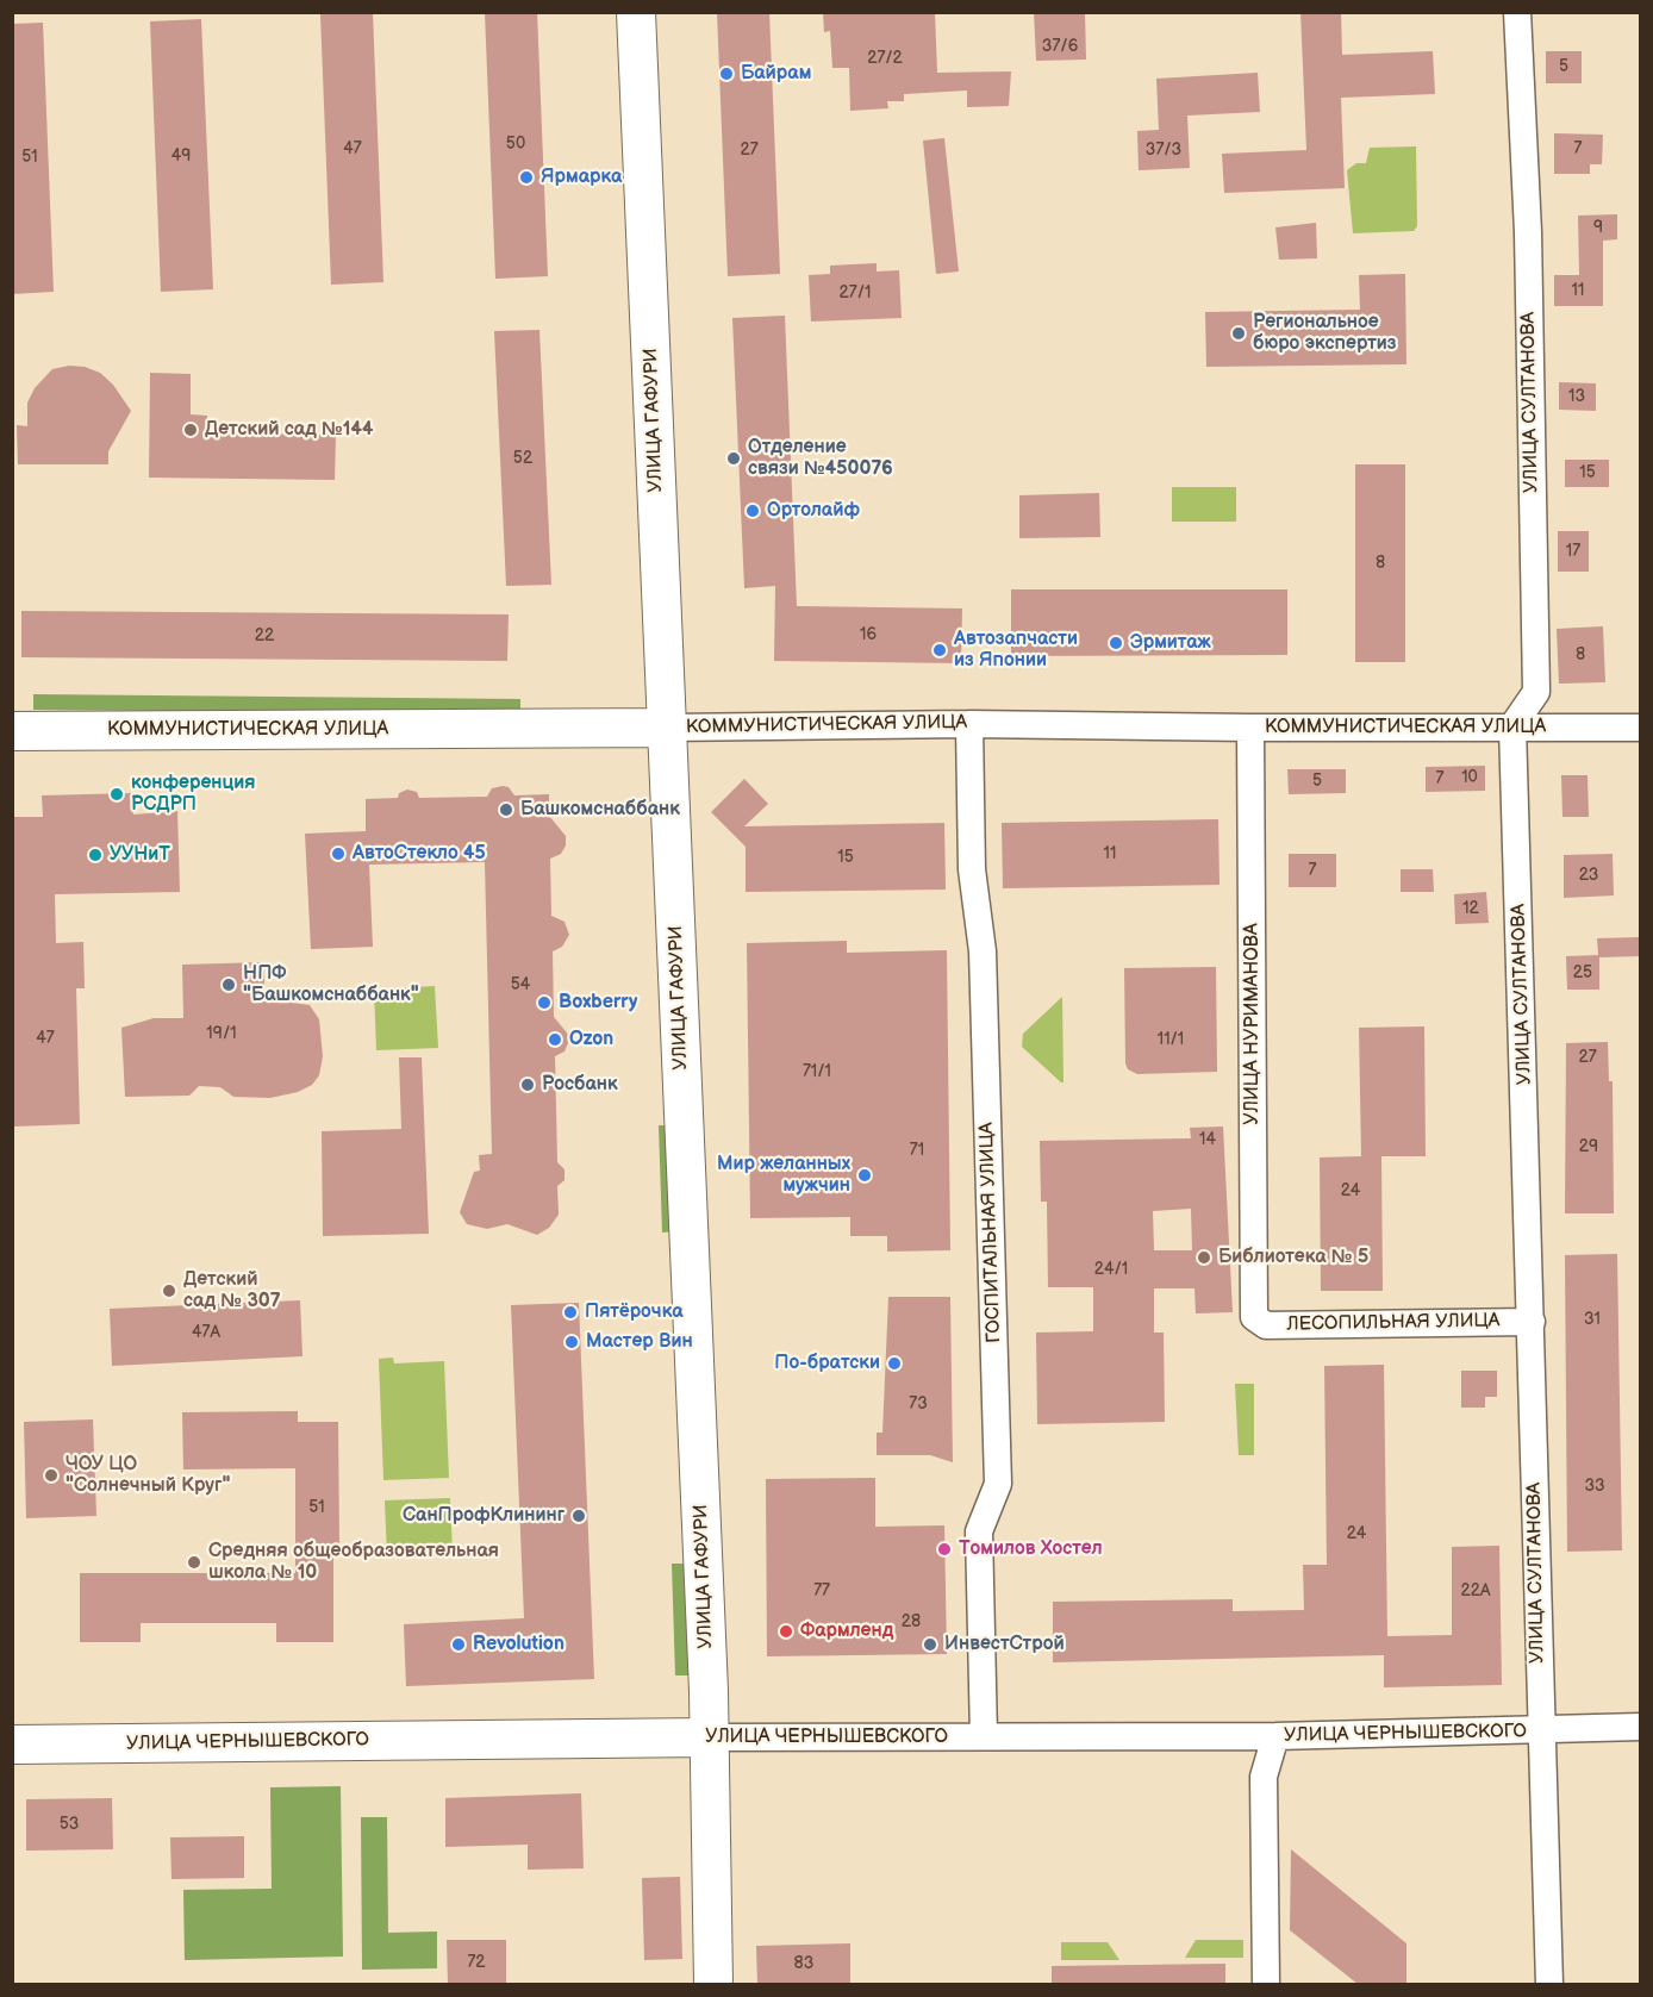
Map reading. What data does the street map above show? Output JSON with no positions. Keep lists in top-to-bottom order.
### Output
{
  "streets": {
    "street": [
      "УЛИЦА СУЛТАНОВА",
      "УЛИЦА ГАФУРИ",
      "КОММУНИСТИЧЕСКАЯ УЛИЦА",
      "УЛИЦА НУРИМАНОВА",
      "ГОСПИТАЛЬНАЯ УЛИЦА",
      "ЛЕСОПИЛЬНАЯ УЛИЦА",
      "УЛИЦА ЧЕРНЫШЕВСКОГО"
    ]
  },
  "crossings": [
    ["УЛИЦА СУЛТАНОВА", "КОММУНИСТИЧЕСКАЯ УЛИЦА"],
    ["УЛИЦА СУЛТАНОВА", "ЛЕСОПИЛЬНАЯ УЛИЦА"],
    ["УЛИЦА СУЛТАНОВА", "УЛИЦА ЧЕРНЫШЕВСКОГО"],
    ["УЛИЦА ГАФУРИ", "КОММУНИСТИЧЕСКАЯ УЛИЦА"],
    ["УЛИЦА ГАФУРИ", "УЛИЦА ЧЕРНЫШЕВСКОГО"],
    ["КОММУНИСТИЧЕСКАЯ УЛИЦА", "УЛИЦА НУРИМАНОВА"],
    ["КОММУНИСТИЧЕСКАЯ УЛИЦА", "ГОСПИТАЛЬНАЯ УЛИЦА"],
    ["УЛИЦА НУРИМАНОВА", "ЛЕСОПИЛЬНАЯ УЛИЦА"],
    ["ГОСПИТАЛЬНАЯ УЛИЦА", "УЛИЦА ЧЕРНЫШЕВСКОГО"]
  ],
  "places": [
    "Байрам",
    "Ярмарка",
    "Региональное бюро экспертиз",
    "Детский сад №144",
    "Отделение связи №450076",
    "Ортолайф",
    "Эрмитаж",
    "Автозапчасти из Японии",
    "конференция РСДРП",
    "Башкомснаббанк",
    "АвтоСтекло 45",
    "УУНиТ",
    "НПФ \"Башкомснаббанк\"",
    "Boxberry",
    "Ozon",
    "Росбанк",
    "Мир желанных мужчин",
    "Библиотека № 5",
    "Детский сад № 307",
    "Пятёрочка",
    "Мастер Вин",
    "По-братски",
    "ЧОУ ЦО \"Солнечный Круг\"",
    "СанПрофКлининг",
    "Томилов Хостел",
    "Средняя общеобразовательная школа № 10",
    "Фармленд",
    "Revolution",
    "ИнвестСтрой"
  ],
  "house_numbers": [
    "37/6",
    "27/2",
    "5",
    "50",
    "47",
    "7",
    "27",
    "37/3",
    "49",
    "51",
    "9",
    "11",
    "27/1",
    "13",
    "52",
    "15",
    "17",
    "8",
    "16",
    "22",
    "8",
    "10",
    "7",
    "5",
    "11",
    "15",
    "7",
    "23",
    "12",
    "25",
    "54",
    "19/1",
    "47",
    "11/1",
    "27",
    "71/1",
    "14",
    "29",
    "71",
    "24",
    "24/1",
    "31",
    "47А",
    "73",
    "33",
    "51",
    "24",
    "77",
    "22А",
    "28",
    "53",
    "72",
    "83"
  ]
}
